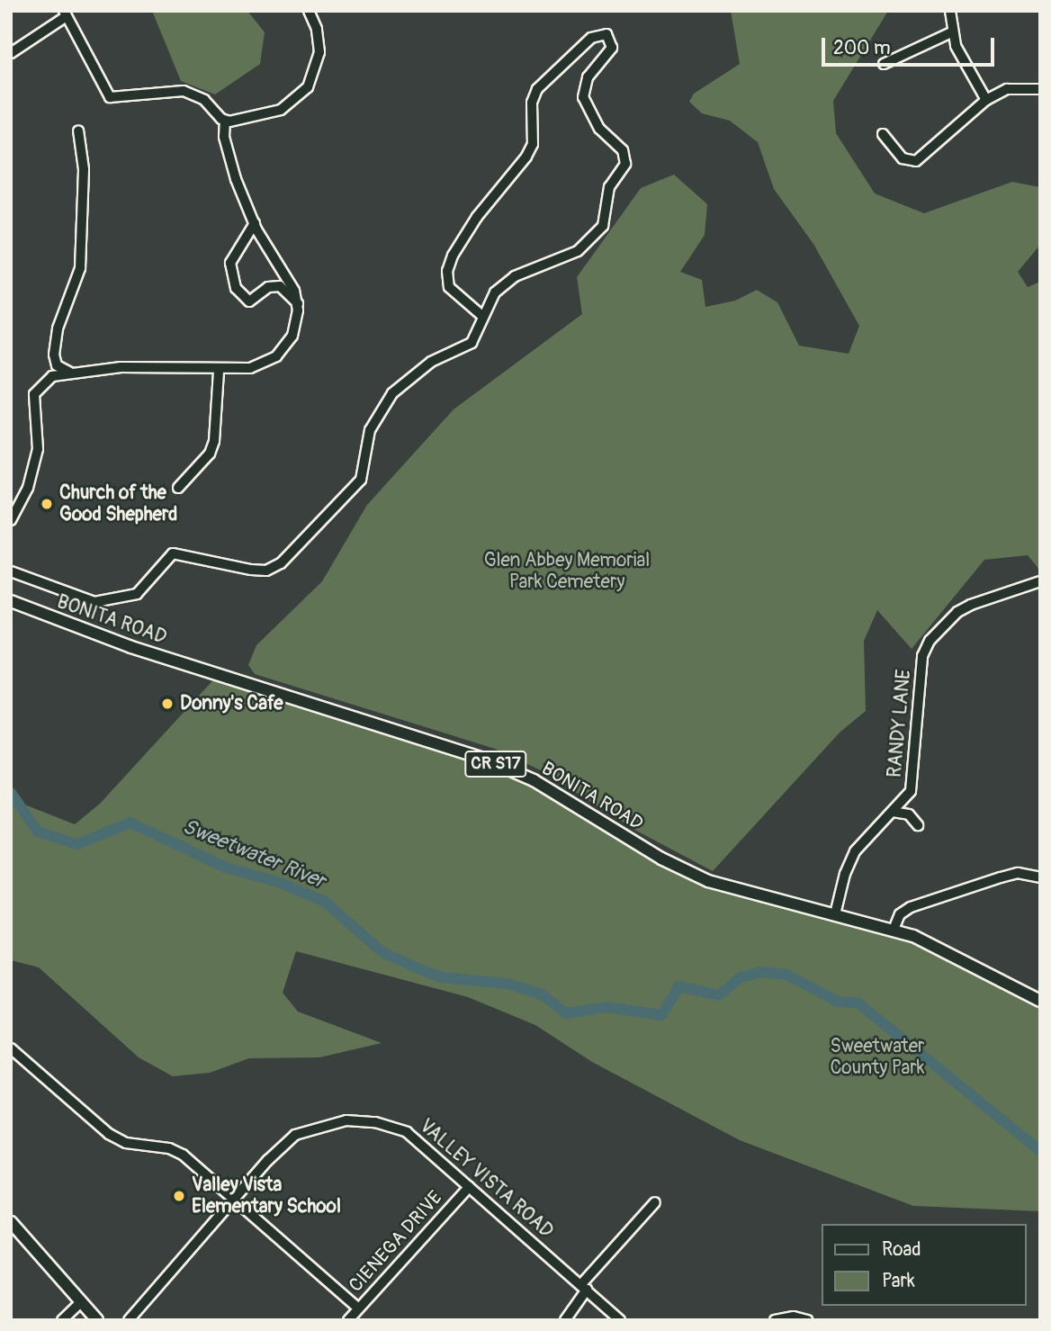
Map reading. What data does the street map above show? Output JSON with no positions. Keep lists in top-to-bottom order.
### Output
{
  "streets": {
    "main road": ["BONITA ROAD", "CR S17"],
    "street": ["RANDY LANE", "VALLEY VISTA ROAD", "CIENEGA DRIVE"]
  },
  "crossings": [
    ["BONITA ROAD", "RANDY LANE"],
    ["VALLEY VISTA ROAD", "CIENEGA DRIVE"]
  ],
  "water": ["Sweetwater River"],
  "parks": ["Glen Abbey Memorial Park Cemetery", "Sweetwater County Park"],
  "places": ["Church of the Good Shepherd", "Donny's Cafe", "Valley Vista Elementary School"],
  "legend": ["Road", "Park"],
  "scale_bar": "200 m"
}
